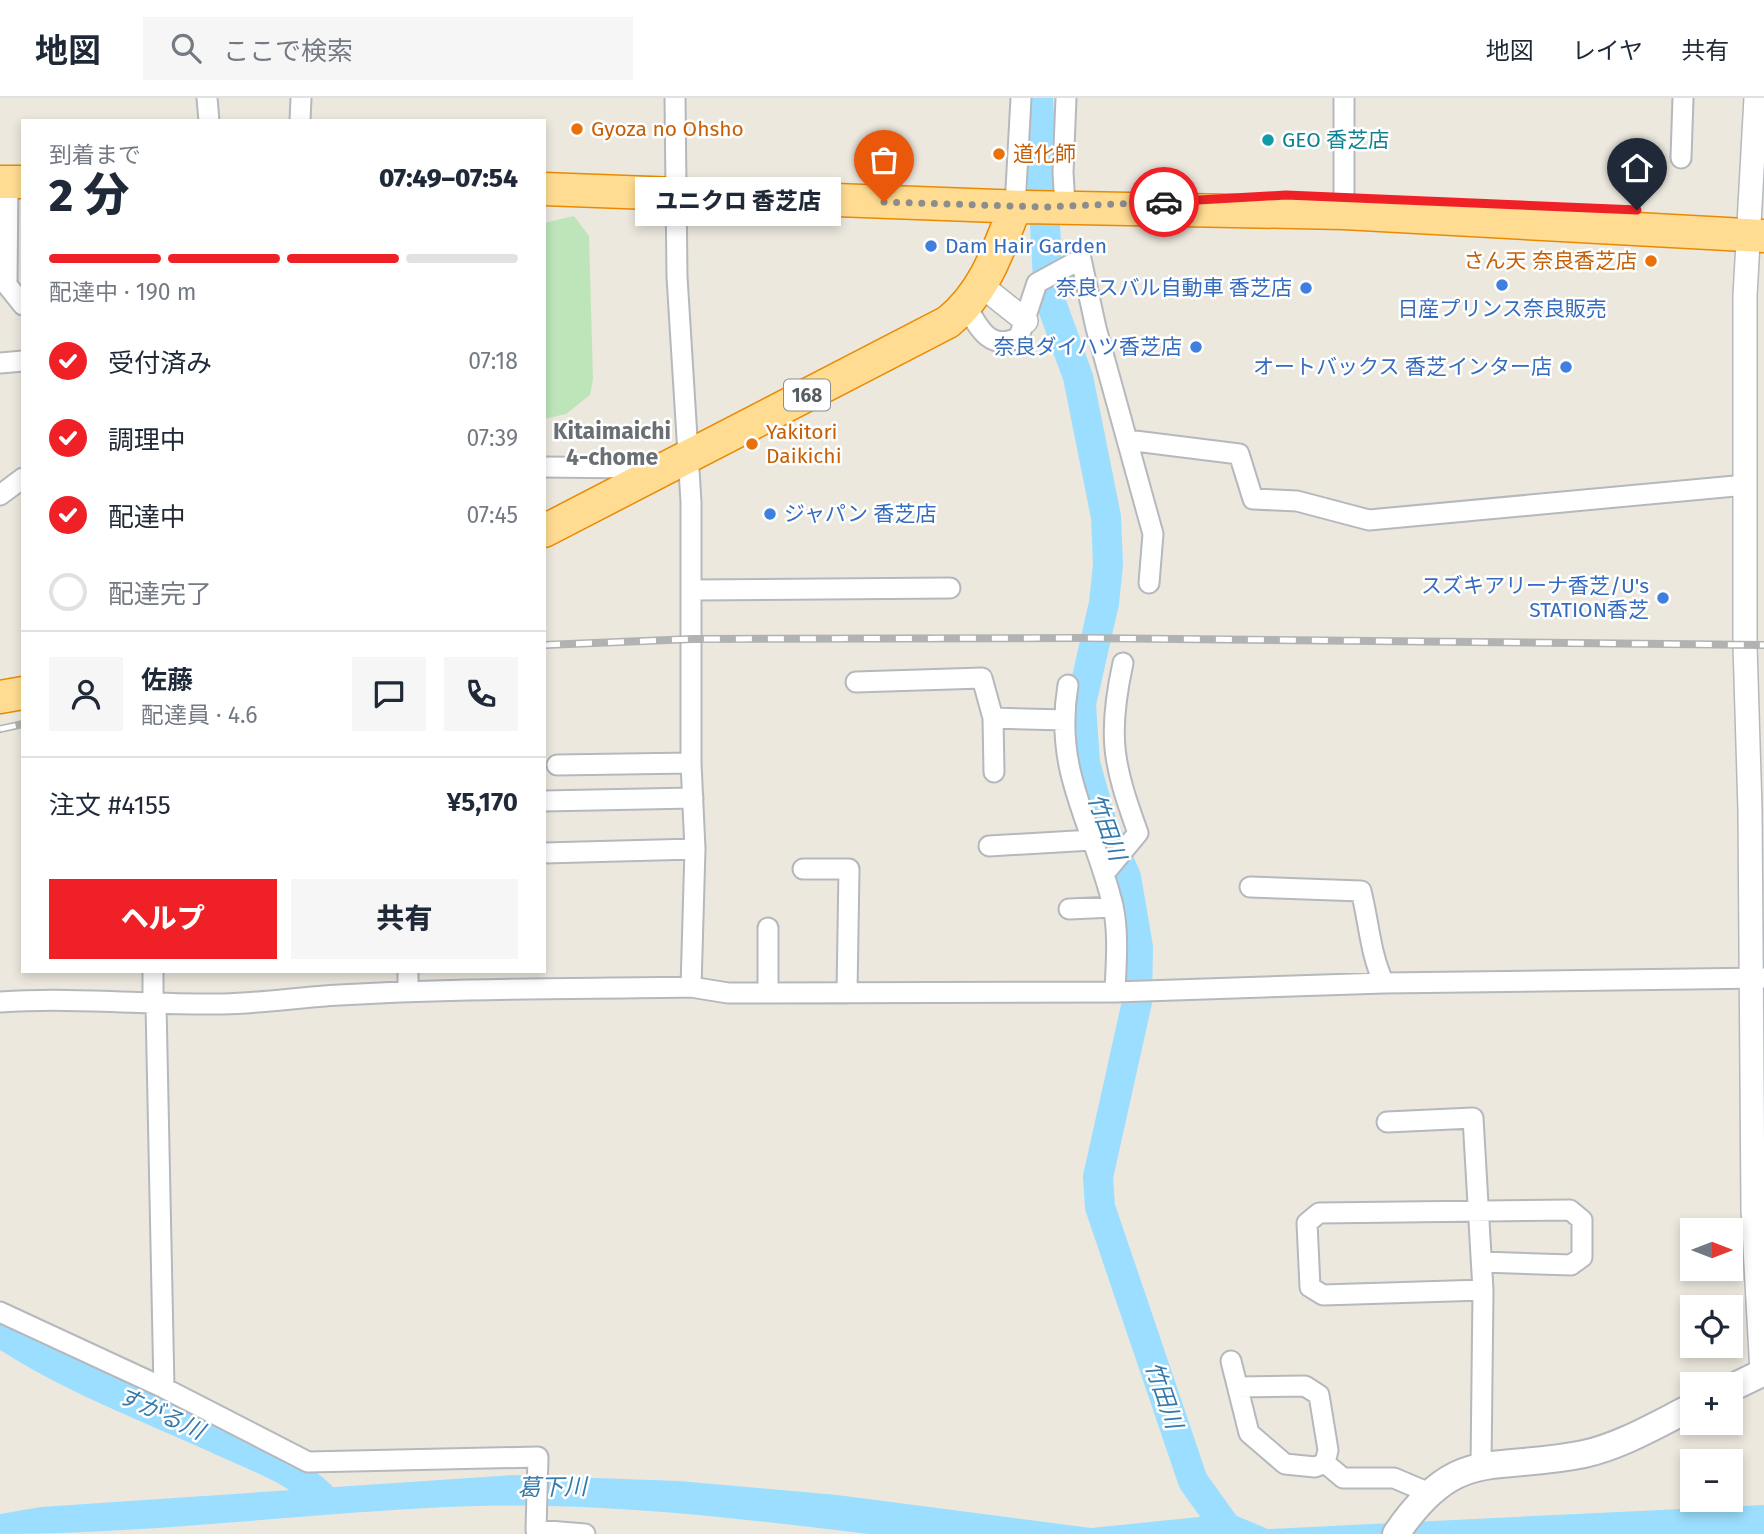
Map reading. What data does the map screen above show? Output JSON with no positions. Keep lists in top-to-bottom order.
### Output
{
  "streets": {
    "highway": ["168"]
  },
  "districts": ["Kitaimaichi 4-chome"],
  "water": ["竹田川", "すがる川", "葛下川"],
  "places": [
    "Gyoza no Ohsho",
    "GEO 香芝店",
    "道化師",
    "ユニクロ 香芝店",
    "Dam Hair Garden",
    "さん天 奈良香芝店",
    "日産プリンス奈良販売",
    "奈良スバル自動車 香芝店",
    "奈良ダイハツ香芝店",
    "オートバックス 香芝インター店",
    "Yakitori Daikichi",
    "ジャパン 香芝店",
    "スズキアリーナ香芝/U's STATION香芝"
  ],
  "north": "right",
  "page": {
    "header": "地図",
    "search": "ここで検索",
    "nav": ["地図", "レイヤ", "共有"],
    "heading": ["2 分", "到着まで", "07:49–07:54"],
    "panel": [
      "佐藤",
      "配達員 · 4.6",
      "注文 #4155",
      "¥5,170"
    ],
    "bubble": "ユニクロ 香芝店",
    "bar": "配達中 · 190 m",
    "list": [
      ["受付済み", "07:18"],
      ["調理中", "07:39"],
      ["配達中", "07:45"],
      "配達完了"
    ],
    "buttons": ["ヘルプ", "共有"],
    "map_buttons": ["+", "−"]
  }
}
